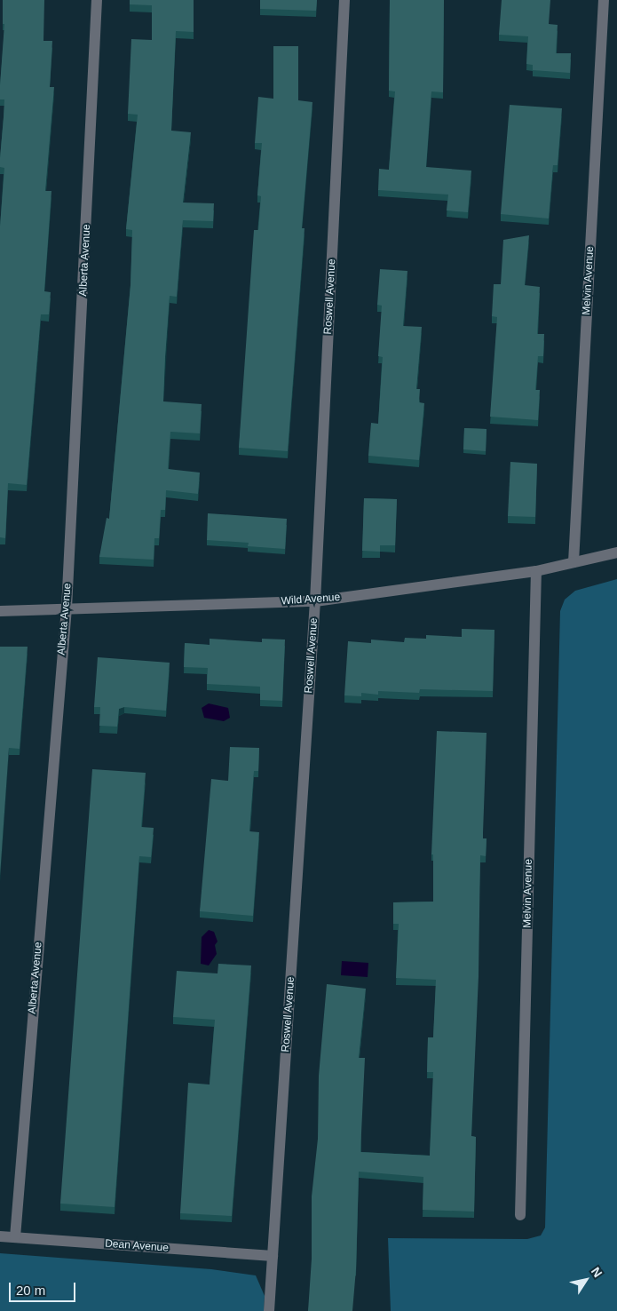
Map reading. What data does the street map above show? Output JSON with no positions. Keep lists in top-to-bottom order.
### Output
{
  "streets": {
    "street": [
      "Alberta Avenue",
      "Melvin Avenue",
      "Roswell Avenue",
      "Wild Avenue",
      "Dean Avenue"
    ]
  },
  "crossings": [
    ["Alberta Avenue", "Wild Avenue"],
    ["Alberta Avenue", "Dean Avenue"],
    ["Melvin Avenue", "Wild Avenue"],
    ["Roswell Avenue", "Wild Avenue"],
    ["Roswell Avenue", "Dean Avenue"]
  ],
  "scale_bar": "20 m",
  "north": "top right"
}
